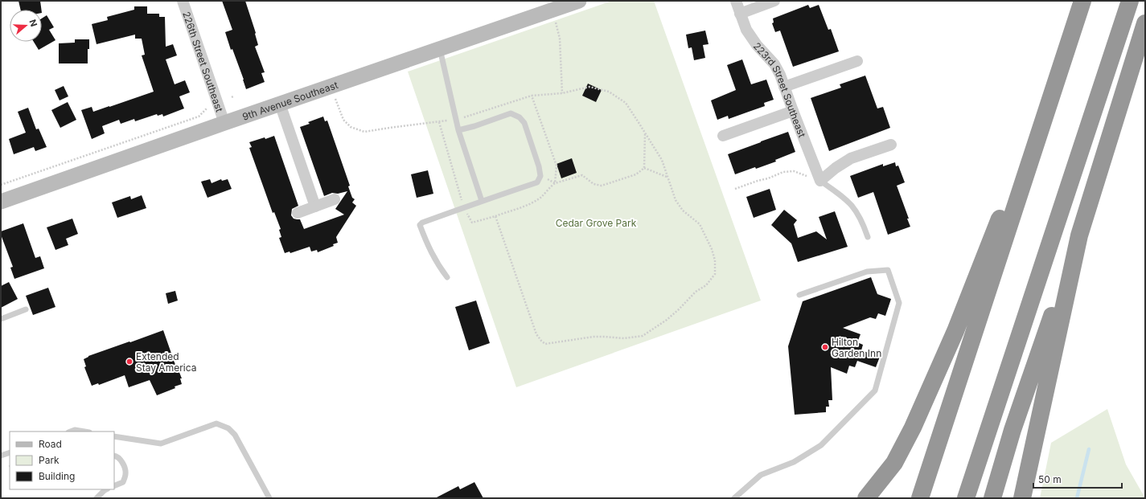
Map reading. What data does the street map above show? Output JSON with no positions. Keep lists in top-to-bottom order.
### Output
{
  "streets": {
    "main road": ["9th Avenue Southeast"],
    "street": ["226th Street Southeast", "223rd Street Southeast"]
  },
  "crossings": [
    ["226th Street Southeast", "9th Avenue Southeast"]
  ],
  "parks": ["Cedar Grove Park"],
  "places": ["Hilton Garden Inn", "Extended Stay America"],
  "legend": ["Road", "Park", "Building"],
  "scale_bar": "50 m",
  "north": "right"
}
